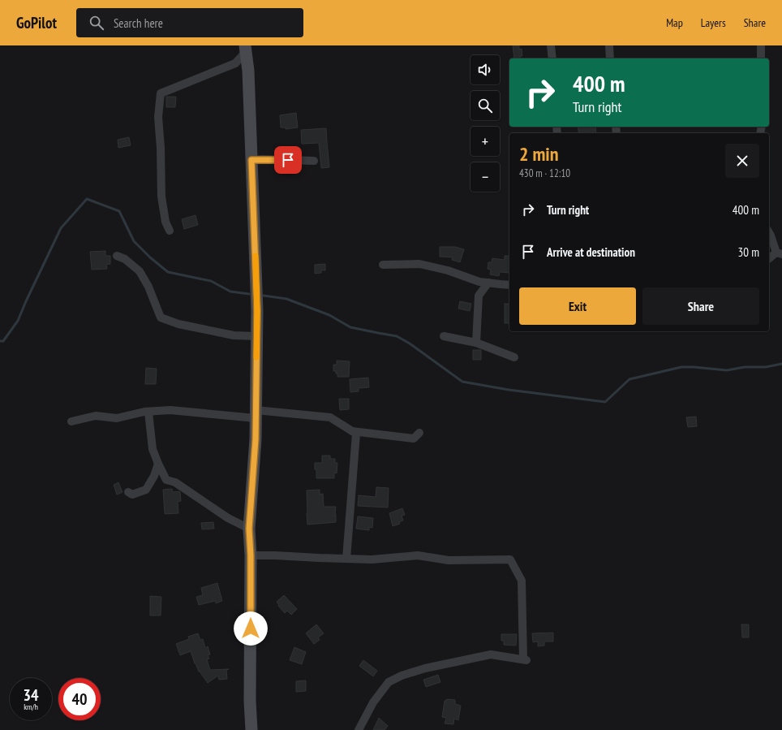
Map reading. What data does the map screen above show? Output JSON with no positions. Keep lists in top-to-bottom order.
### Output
{
  "page": {
    "header": "GoPilot",
    "search": "Search here",
    "nav": ["Map", "Layers", "Share"],
    "map_buttons": ["+", "−"],
    "turn": ["400 m", "Turn right"],
    "heading": ["2 min", "430 m · 12:10"],
    "list": [
      {
        "name": "Turn right",
        "value": "400 m"
      },
      {
        "name": "Arrive at destination",
        "value": "30 m"
      }
    ],
    "buttons": ["Exit", "Share"],
    "speed": "34 km/h",
    "limit": "40"
  }
}
